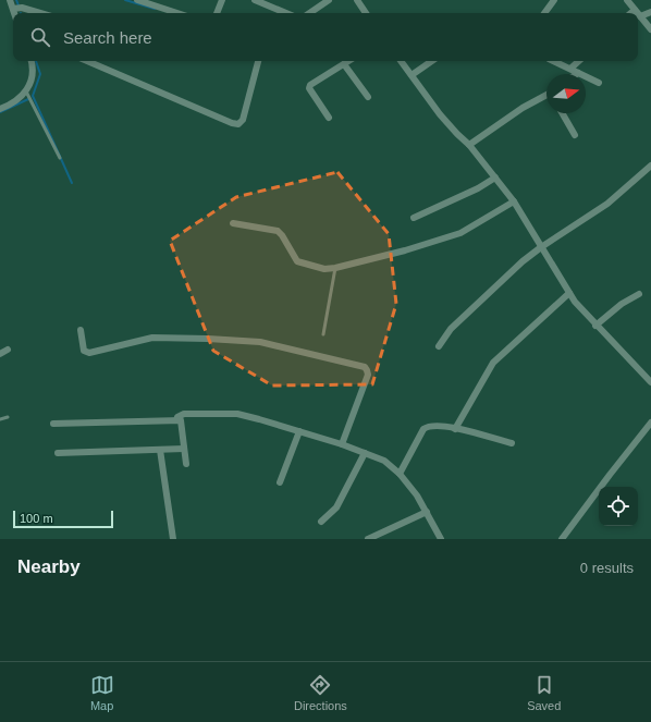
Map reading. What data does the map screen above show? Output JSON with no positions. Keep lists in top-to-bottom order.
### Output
{
  "scale_bar": "100 m",
  "north": "right",
  "page": {
    "search": "Search here",
    "scale": "100 m",
    "heading": ["Nearby", "0 results"],
    "nav": ["Map", "Directions", "Saved"]
  }
}
